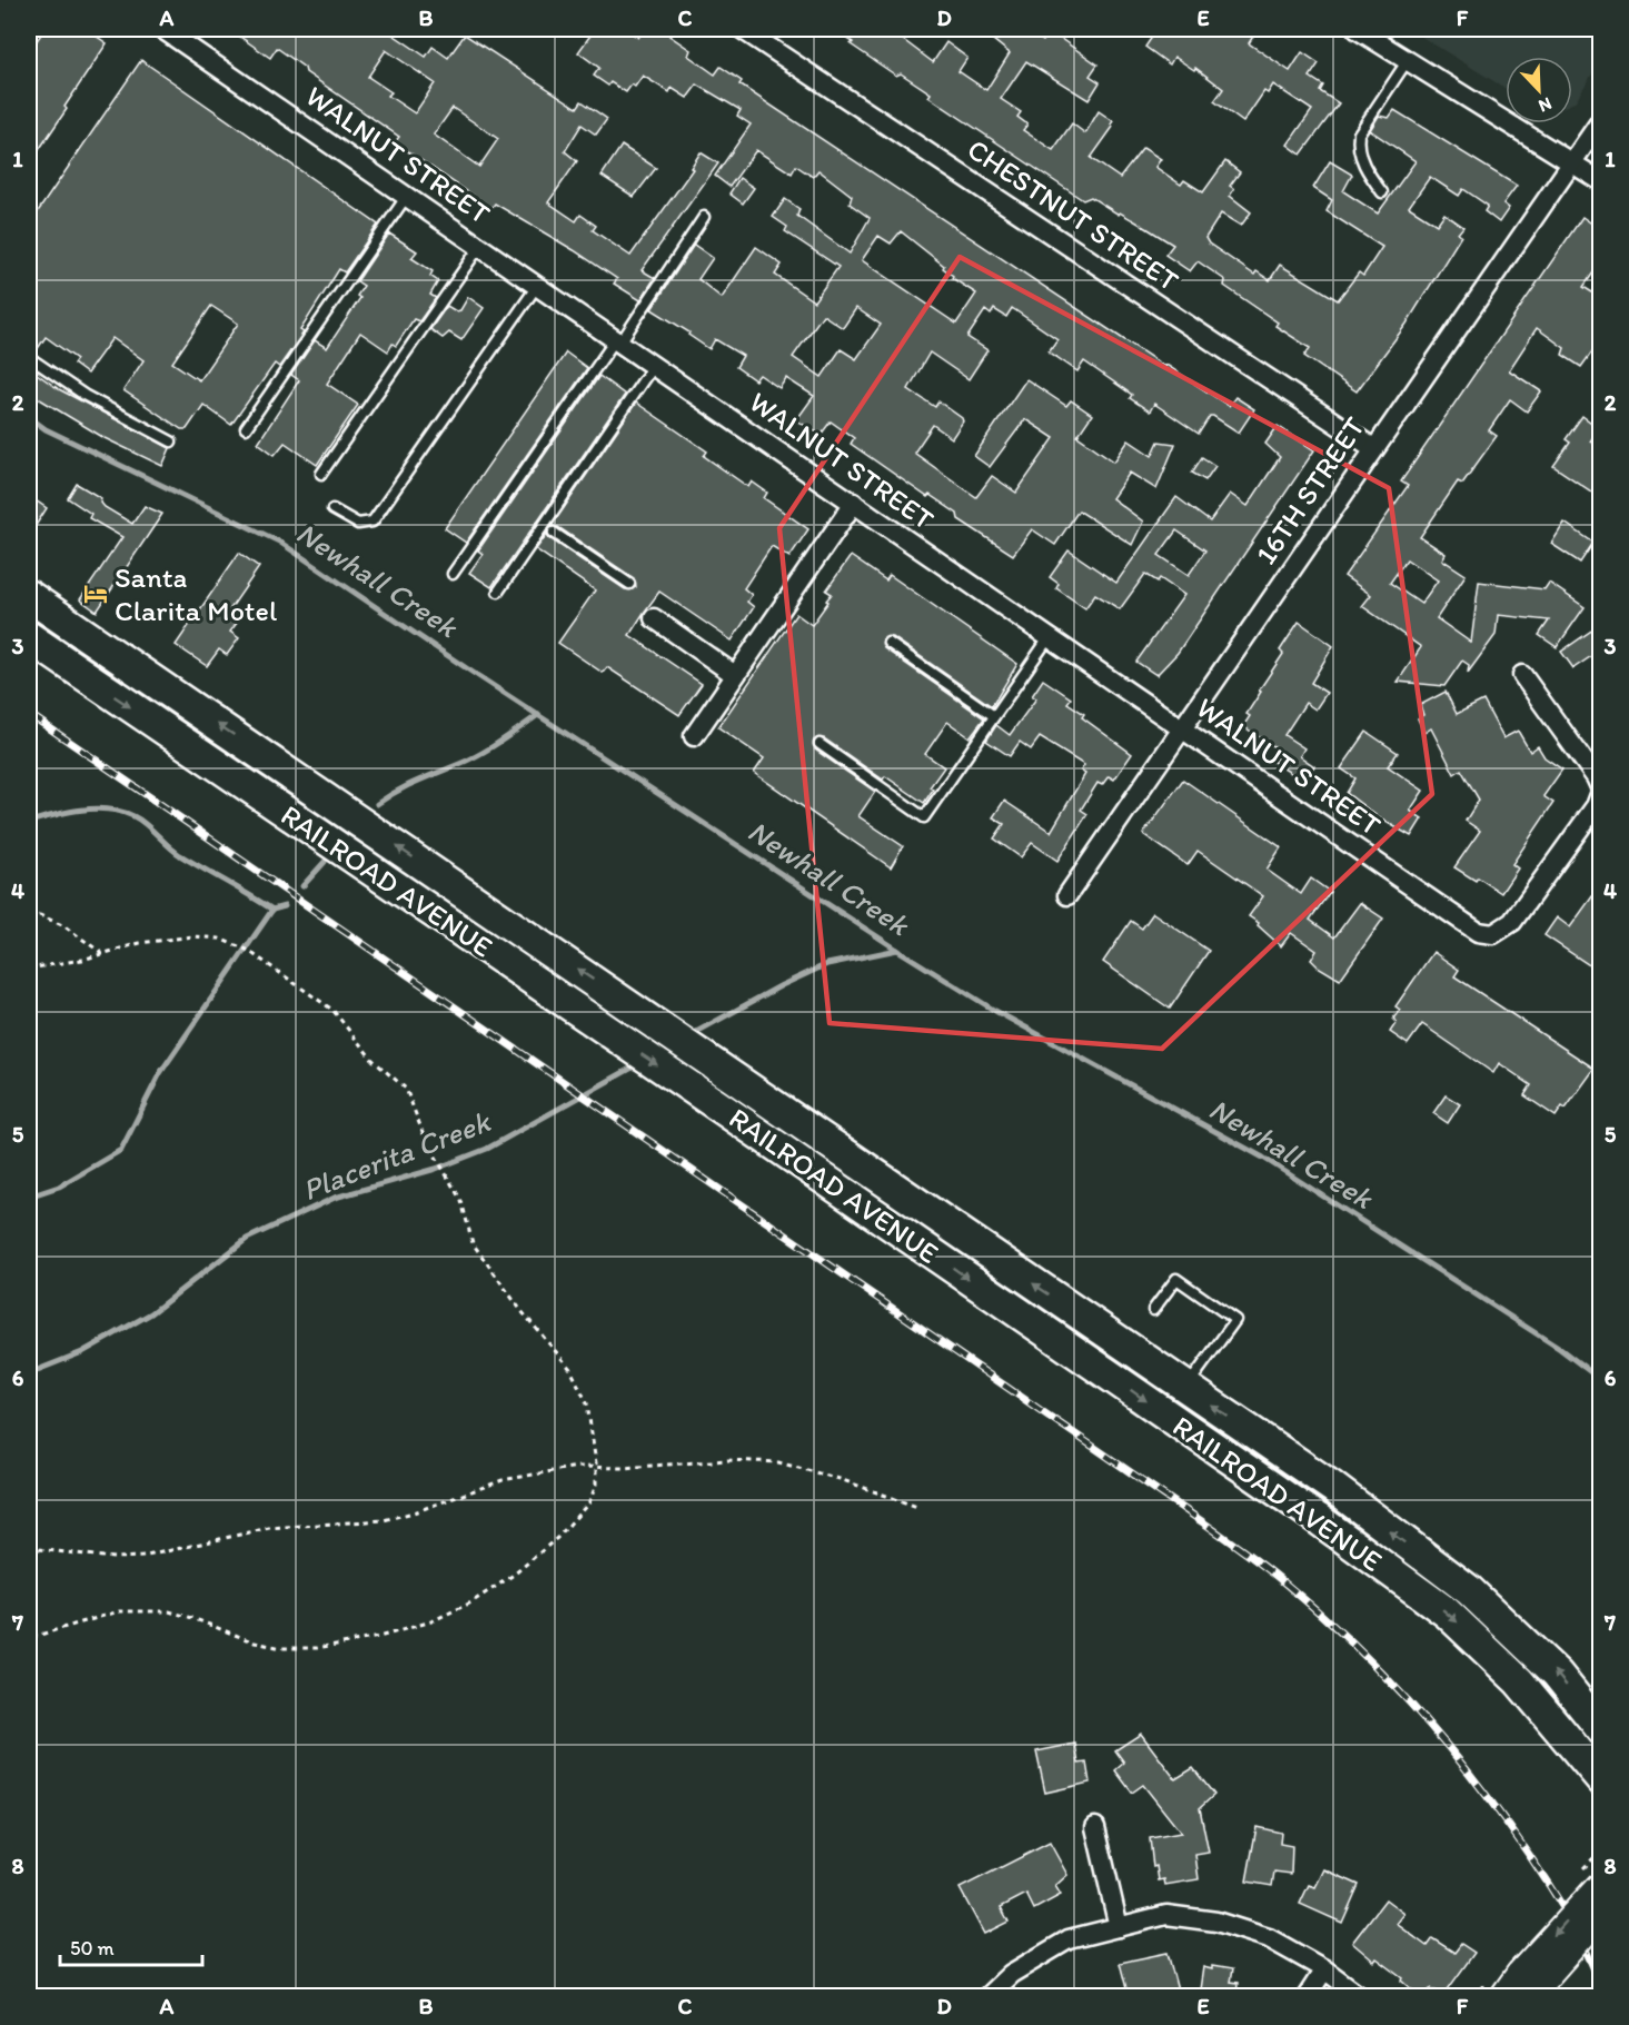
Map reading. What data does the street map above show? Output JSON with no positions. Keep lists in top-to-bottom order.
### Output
{
  "streets": {
    "main road": ["RAILROAD AVENUE"],
    "street": ["WALNUT STREET", "CHESTNUT STREET", "16TH STREET"]
  },
  "crossings": [
    ["WALNUT STREET", "16TH STREET"],
    ["CHESTNUT STREET", "16TH STREET"]
  ],
  "water": ["Newhall Creek", "Placerita Creek"],
  "places": {
    "hotel": ["Santa Clarita Motel"]
  },
  "scale_bar": "50 m",
  "north": "bottom right",
  "grid": {
    "columns": [
      "A",
      "B",
      "C",
      "D",
      "E",
      "F"
    ],
    "rows": [
      "1",
      "2",
      "3",
      "4",
      "5",
      "6",
      "7",
      "8"
    ]
  }
}
